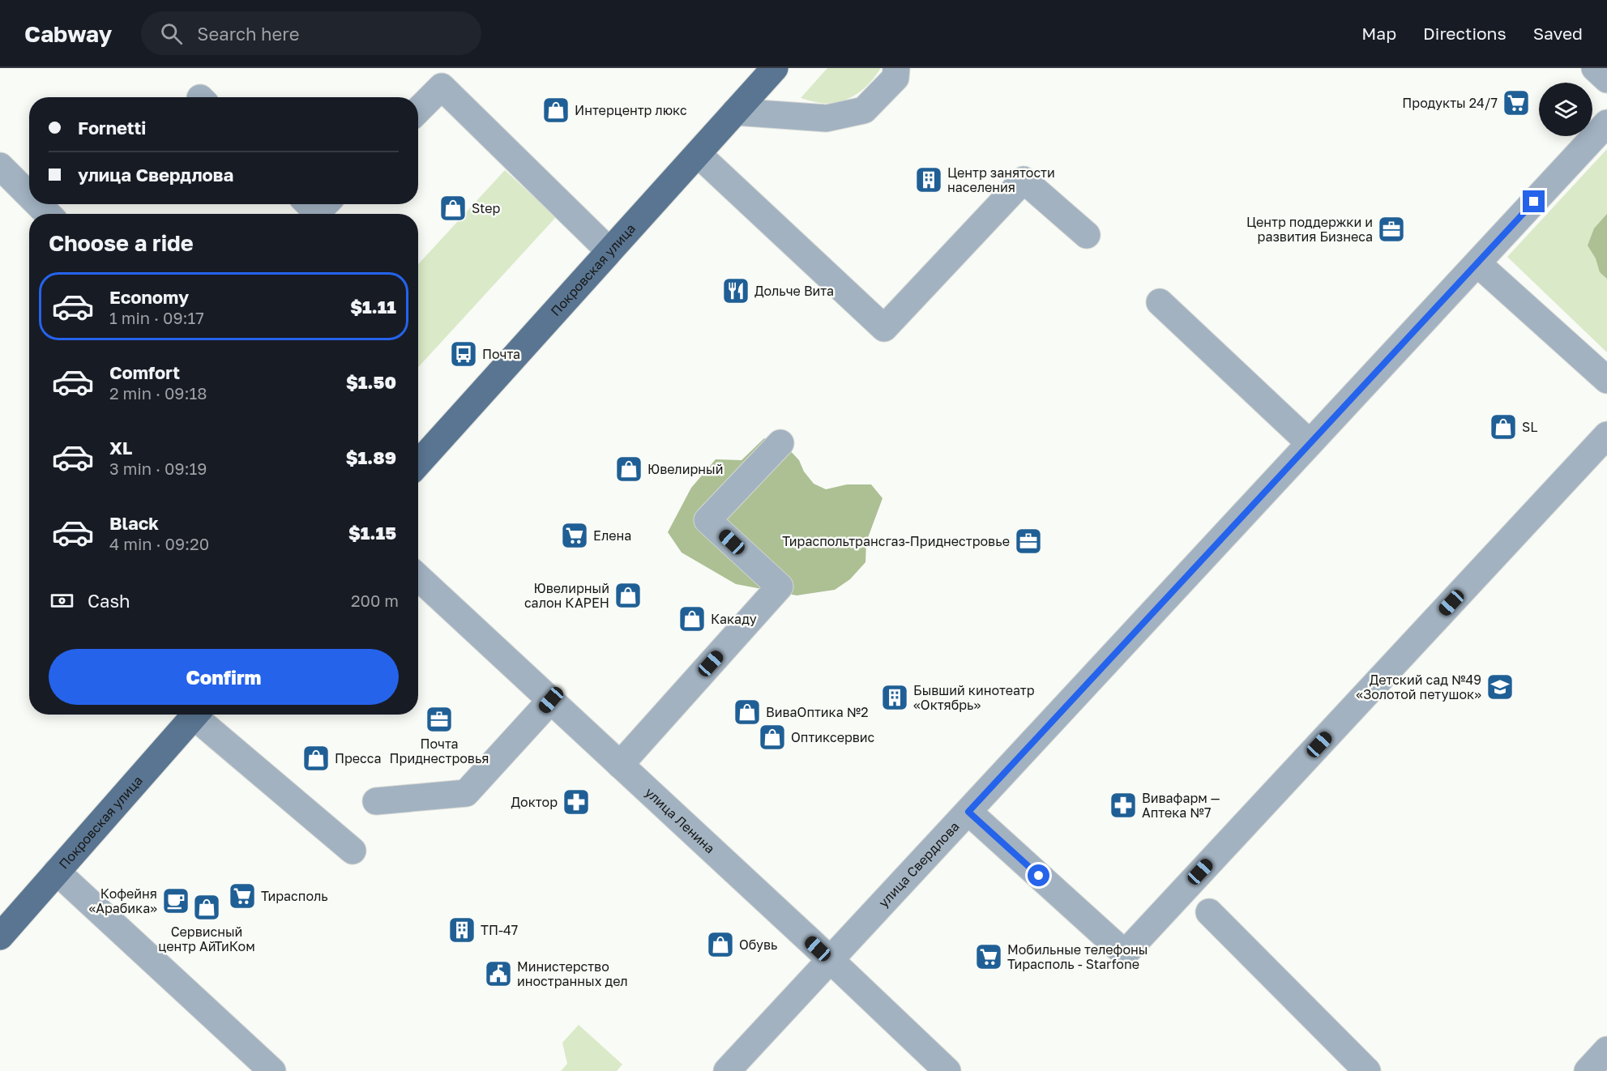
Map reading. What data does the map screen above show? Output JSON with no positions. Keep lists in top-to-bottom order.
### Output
{
  "streets": {
    "main road": ["Покровская улица"],
    "street": ["улица Ленина", "улица Свердлова"]
  },
  "crossings": [
    ["улица Ленина", "улица Свердлова"]
  ],
  "places": {
    "supermarket": [
      "Продукты 24/7",
      "Елена",
      "Тирасполь",
      "Мобильные телефоны Тирасполь - Starfone"
    ],
    "shop": [
      "Интерцентр люкс",
      "Step",
      "SL",
      "Ювелирный",
      "Ювелирный салон КАРЕН",
      "Какаду",
      "ВиваОптика №2",
      "Оптиксервис",
      "Пресса",
      "Сервисный центр АйТиКом",
      "Обувь"
    ],
    "building": ["Центр занятости населения", "Бывший кинотеатр «Октябрь»", "ТП-47"],
    "office": ["Центр поддержки и развития Бизнеса", "Тираспольтрансгаз-Приднестровье", "Почта Приднестровья"],
    "restaurant": ["Дольче Вита"],
    "bus stop": ["Почта"],
    "school or university": ["Детский сад №49 «Золотой петушок»"],
    "pharmacy": ["Доктор", "Вивафарм — Аптека №7"],
    "cafe": ["Кофейня «Арабика»"],
    "public building": ["Министерство иностранных дел"]
  },
  "page": {
    "header": "Cabway",
    "search": "Search here",
    "nav": ["Map", "Directions", "Saved"],
    "banner": ["Fornetti", "улица Свердлова"],
    "heading": "Choose a ride",
    "list": [
      {
        "name": "Economy",
        "note": "1 min · 09:17",
        "value": "$1.11"
      },
      {
        "name": "Comfort",
        "note": "2 min · 09:18",
        "value": "$1.50"
      },
      {
        "name": "XL",
        "note": "3 min · 09:19",
        "value": "$1.89"
      },
      {
        "name": "Black",
        "note": "4 min · 09:20",
        "value": "$1.15"
      }
    ],
    "pay": ["Cash", "200 m"],
    "buttons": "Confirm"
  }
}
